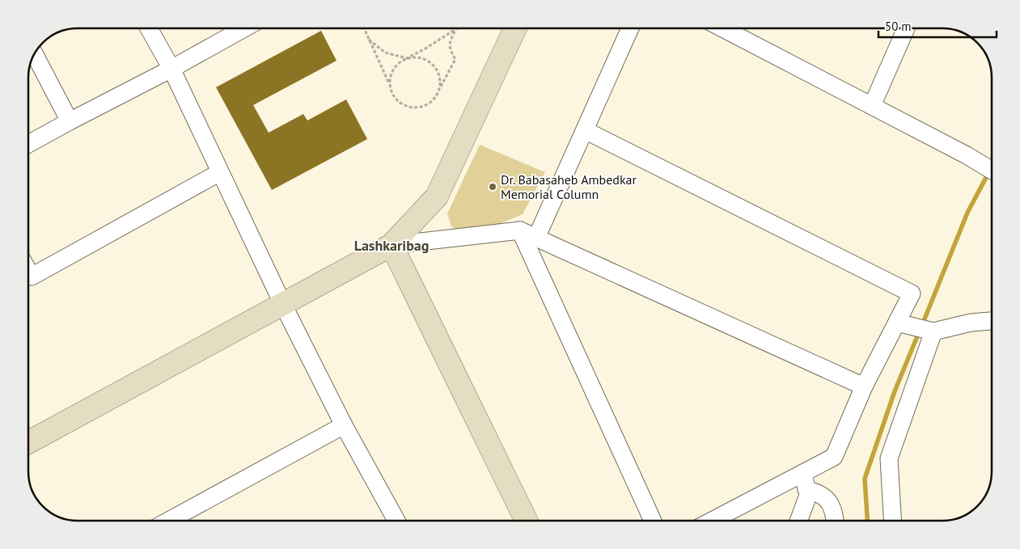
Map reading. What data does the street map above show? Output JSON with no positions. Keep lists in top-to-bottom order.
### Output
{
  "districts": ["Lashkaribag"],
  "places": ["Dr. Babasaheb Ambedkar Memorial Column"],
  "scale_bar": "50 m"
}
